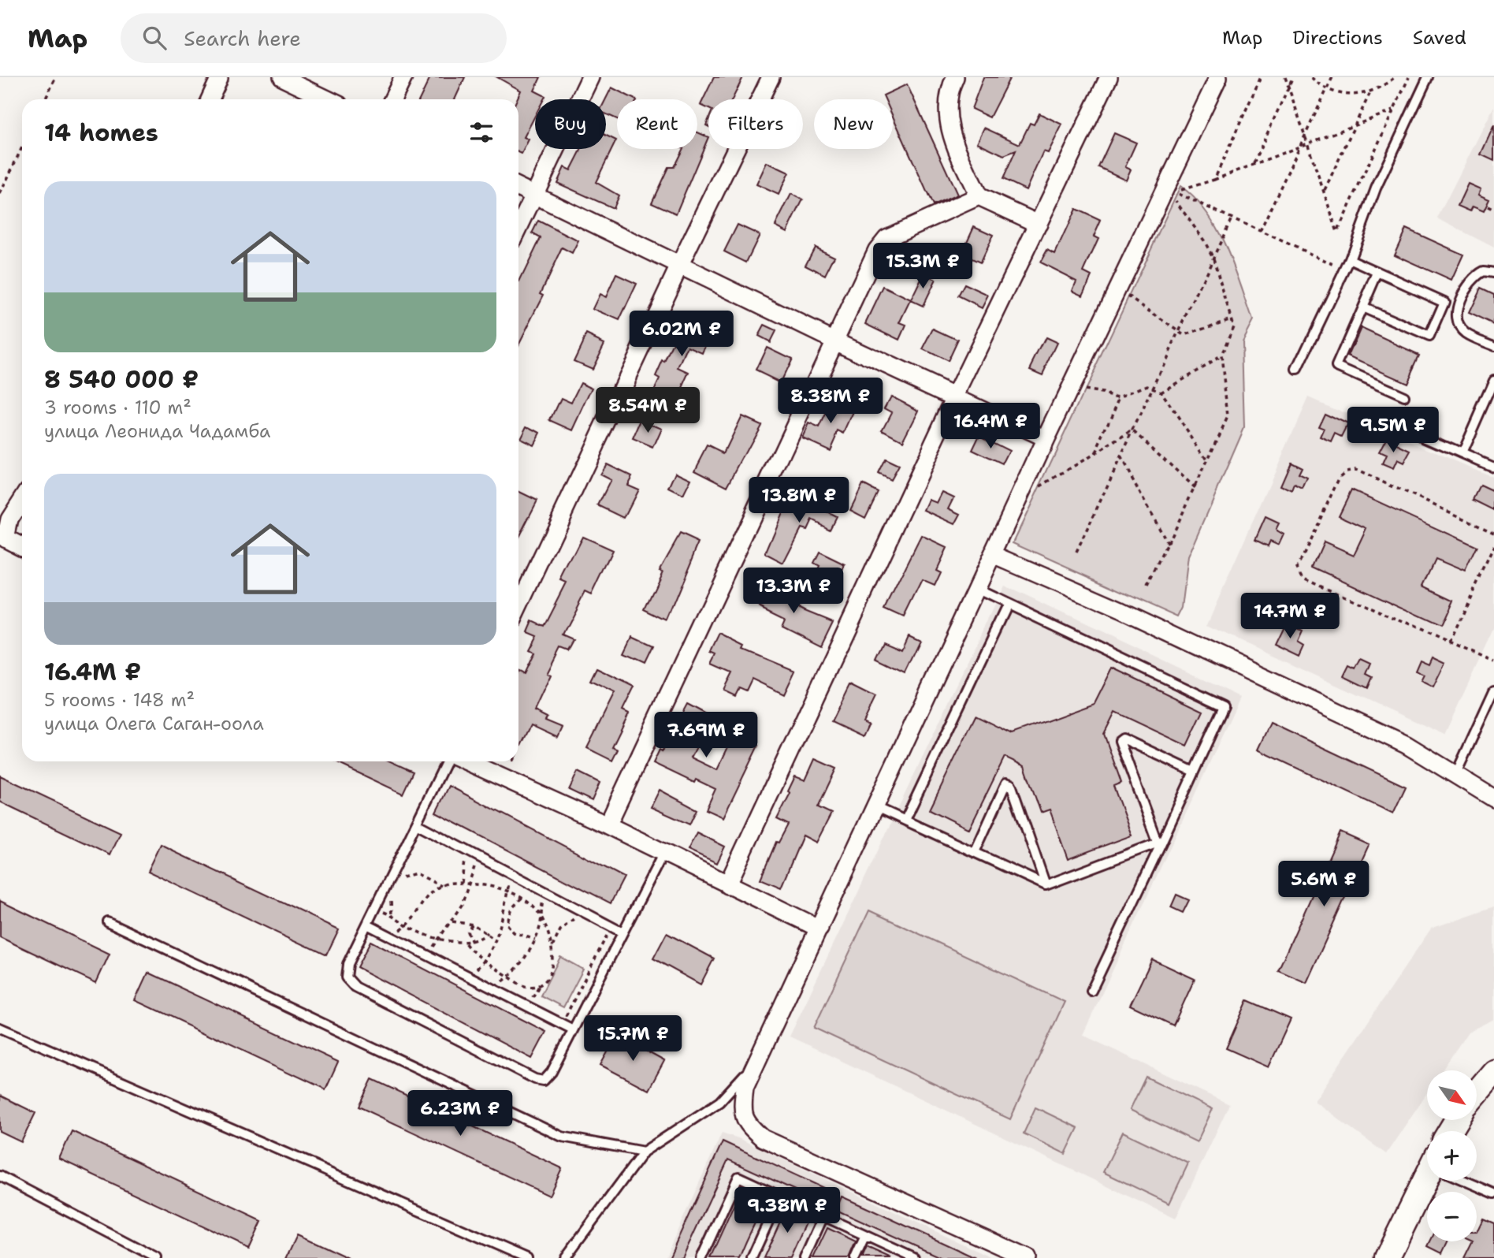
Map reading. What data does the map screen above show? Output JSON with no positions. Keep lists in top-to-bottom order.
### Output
{
  "north": "bottom right",
  "page": {
    "header": "Map",
    "search": "Search here",
    "nav": ["Map", "Directions", "Saved"],
    "chip": [
      "Buy",
      "Rent",
      "Filters",
      "New"
    ],
    "heading": "14 homes",
    "list": [
      {
        "name": "8 540 000 ₽",
        "note": "3 rooms · 110 m² · улица Леонида Чадамба"
      },
      {
        "name": "16.4M ₽",
        "note": "5 rooms · 148 m² · улица Олега Саган-оола"
      }
    ],
    "price": [
      "15.3M ₽",
      "6.02M ₽",
      "8.38M ₽",
      "8.54M ₽",
      "16.4M ₽",
      "9.5M ₽",
      "13.8M ₽",
      "13.3M ₽",
      "14.7M ₽",
      "7.69M ₽",
      "5.6M ₽",
      "15.7M ₽",
      "6.23M ₽",
      "9.38M ₽"
    ],
    "map_buttons": ["+", "−"]
  }
}
